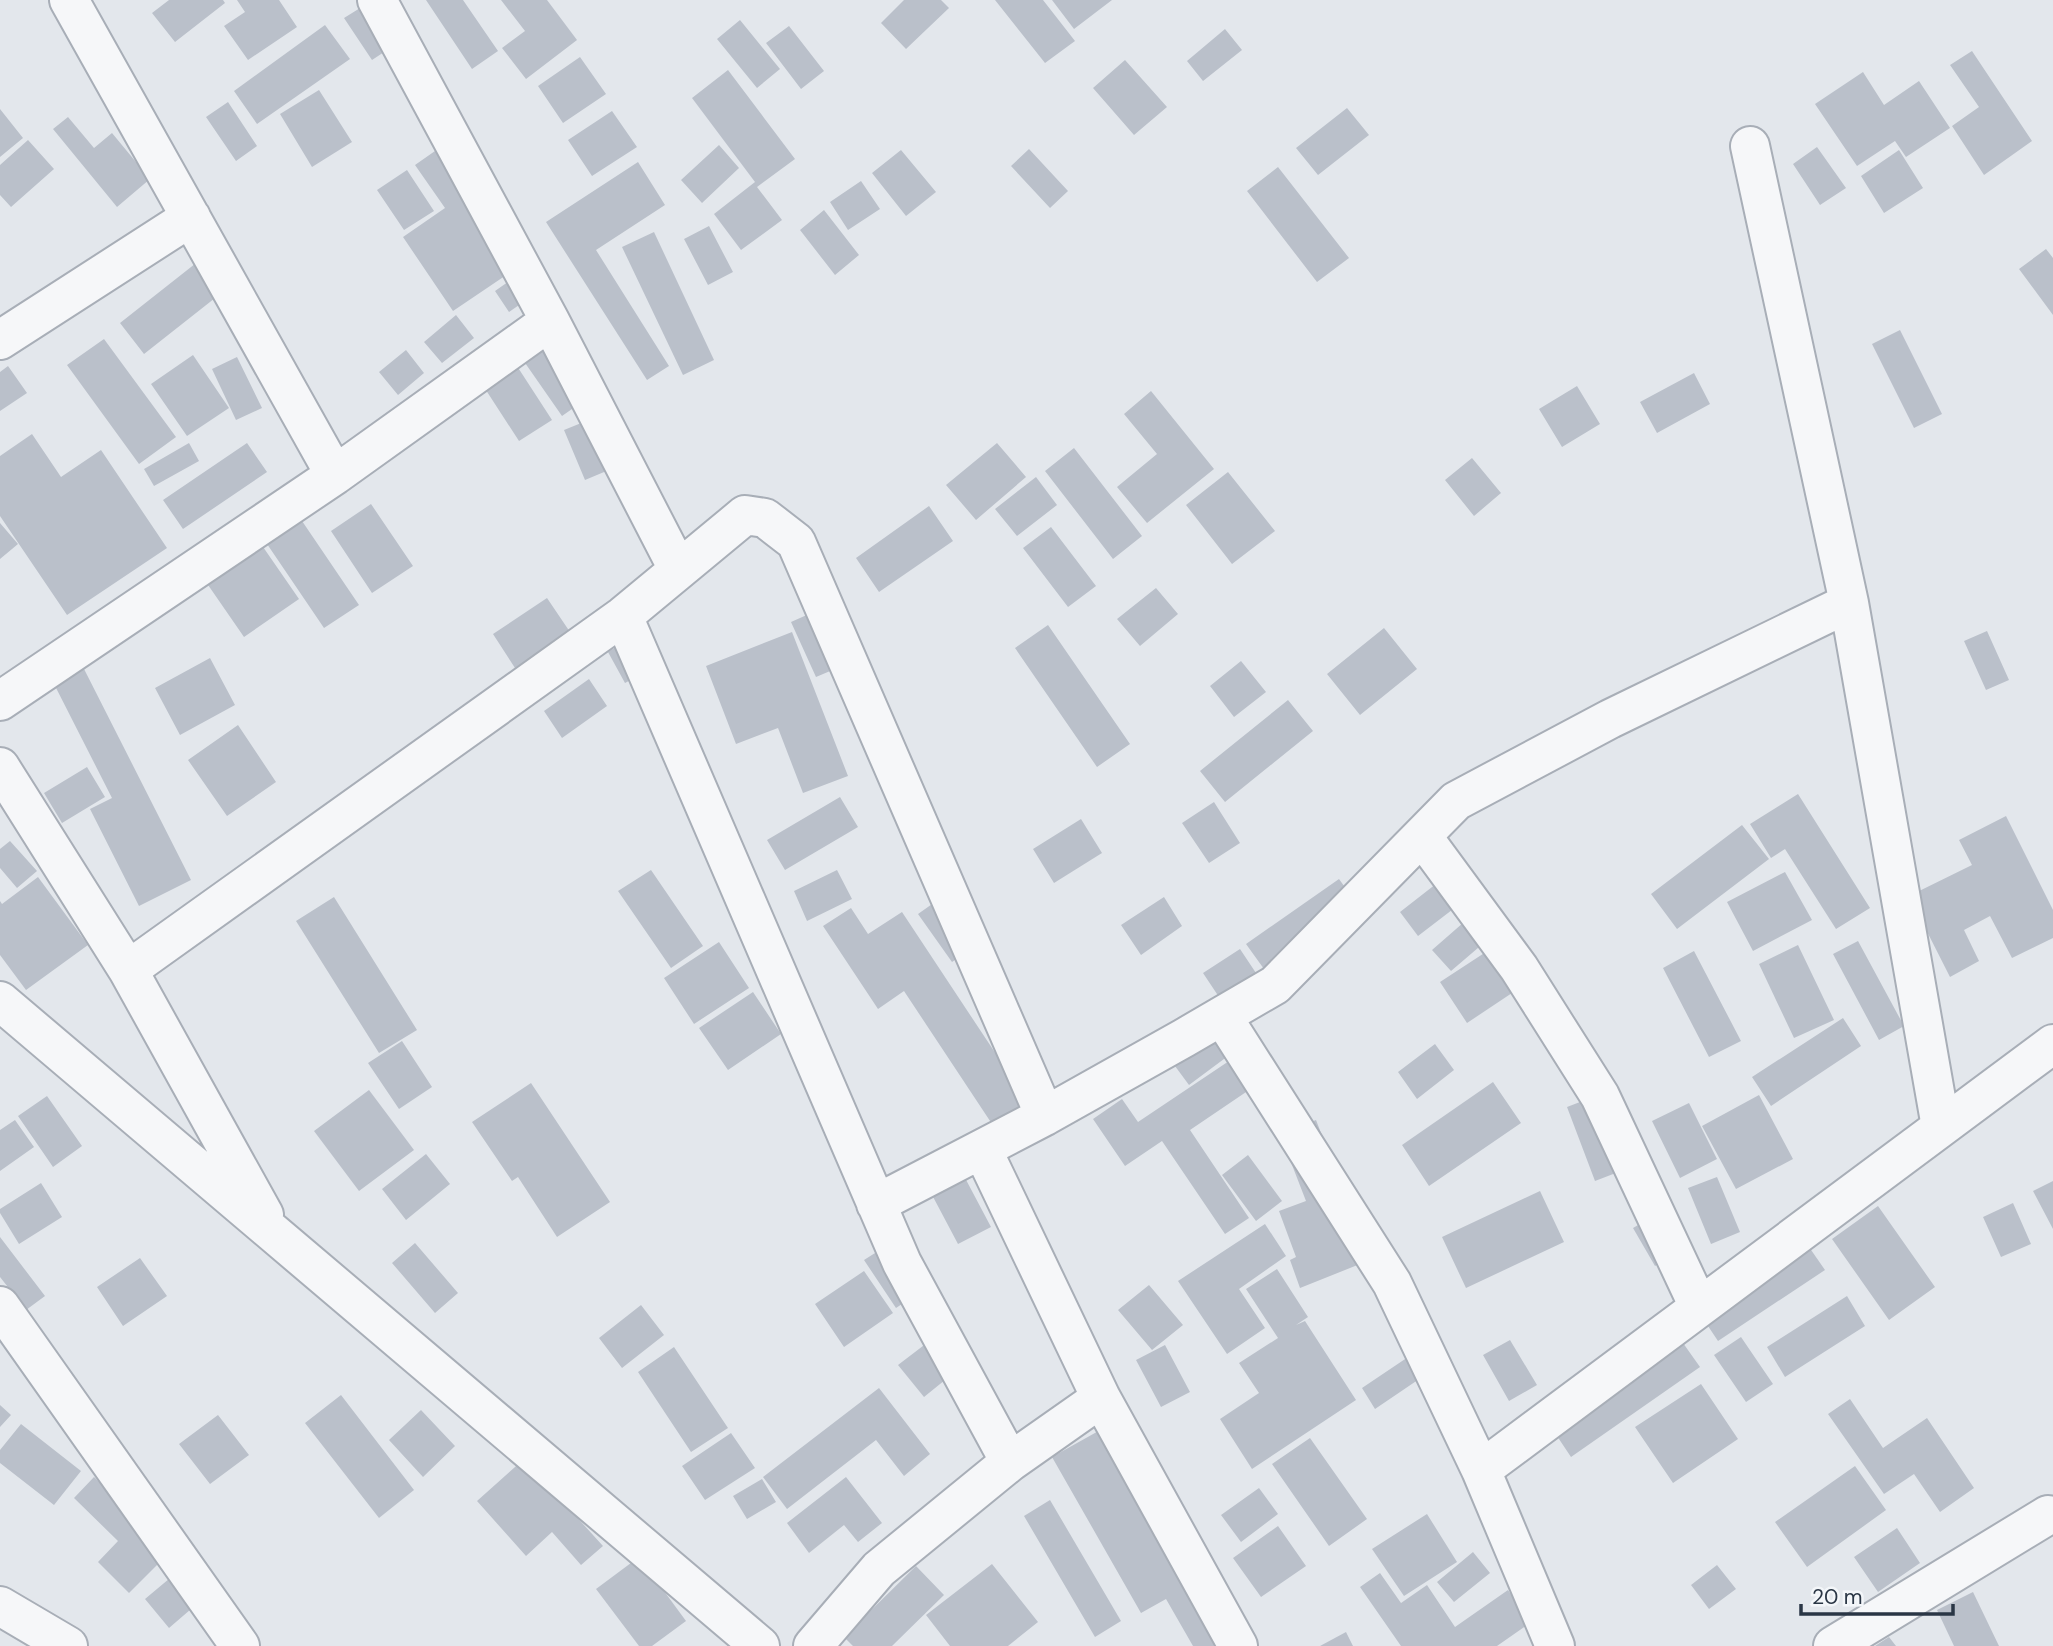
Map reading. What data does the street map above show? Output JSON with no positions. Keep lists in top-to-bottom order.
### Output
{
  "scale_bar": "20 m"
}
